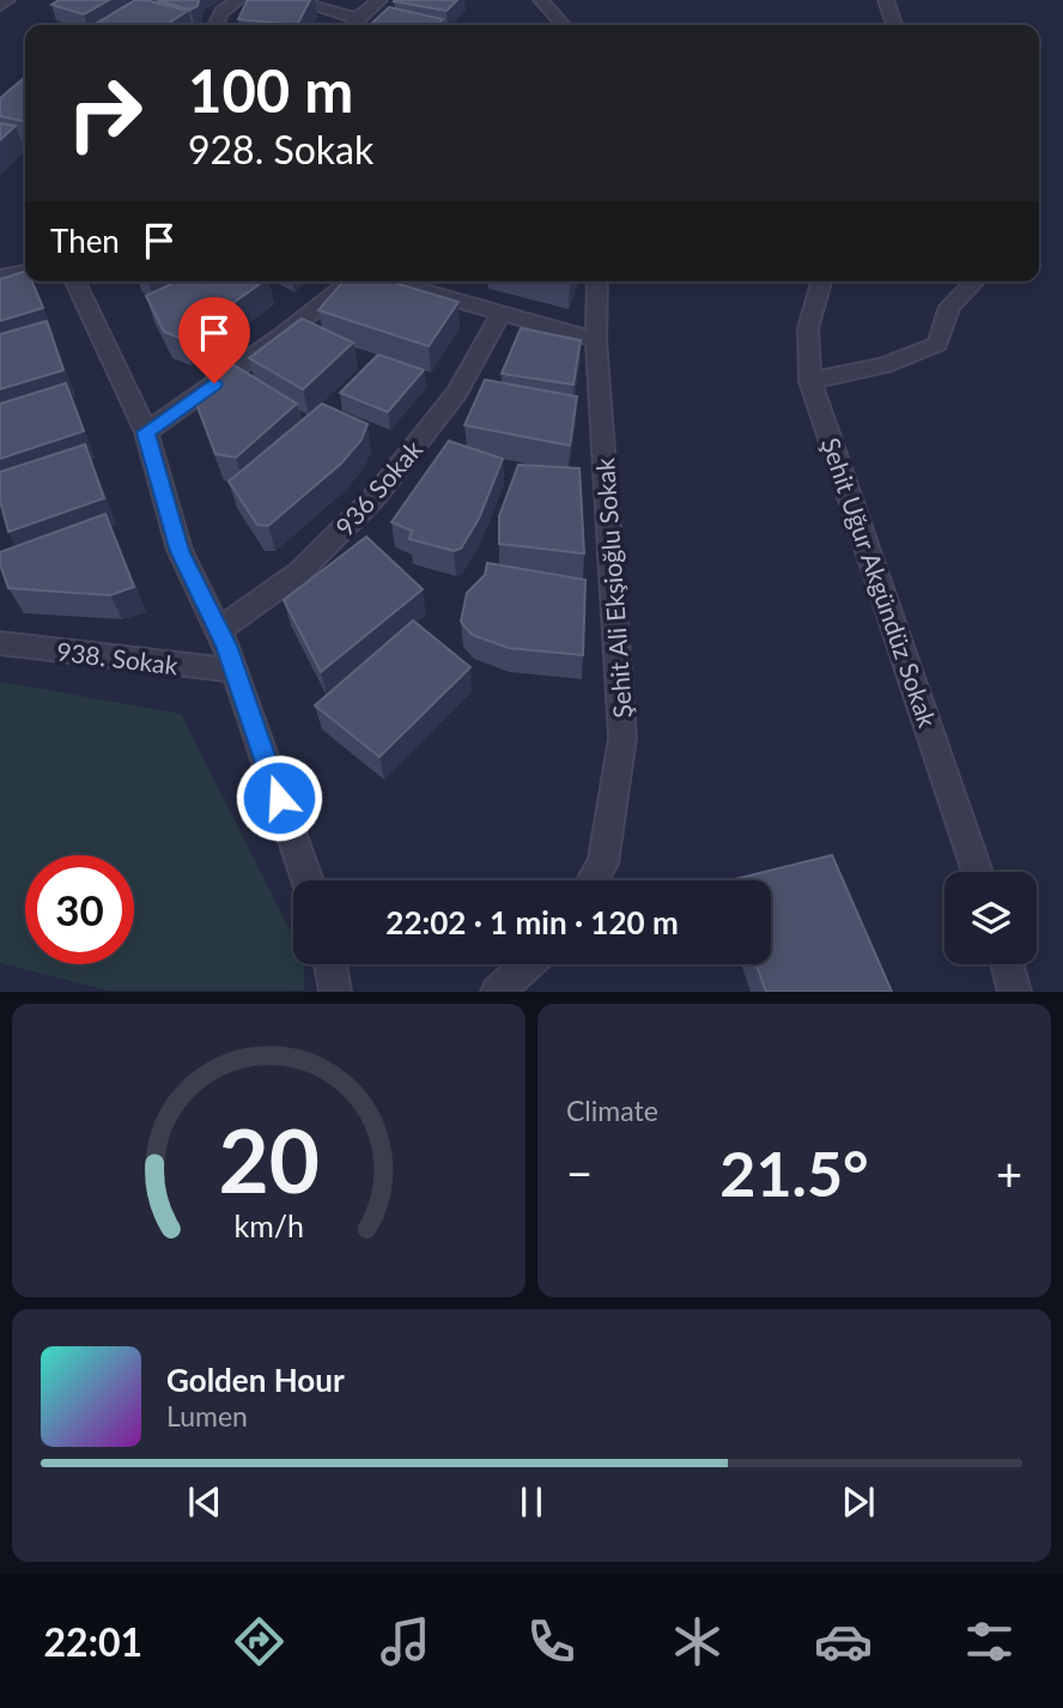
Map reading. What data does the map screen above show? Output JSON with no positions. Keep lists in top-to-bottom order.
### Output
{
  "streets": {
    "street": [
      "936 Sokak",
      "Şehit Uğur Akgündüz Sokak",
      "Şehit Ali Ekşioğlu Sokak",
      "938. Sokak"
    ]
  },
  "page": {
    "turn": ["100 m", "928. Sokak"],
    "then": "Then",
    "limit": "30",
    "trip": "22:02 · 1 min · 120 m",
    "tile": "Climate",
    "heat": ["−", "21.5°", "+"],
    "song": ["Golden Hour", "Lumen"],
    "tabs": "22:01",
    "gauge": ["20", "km/h"]
  }
}
